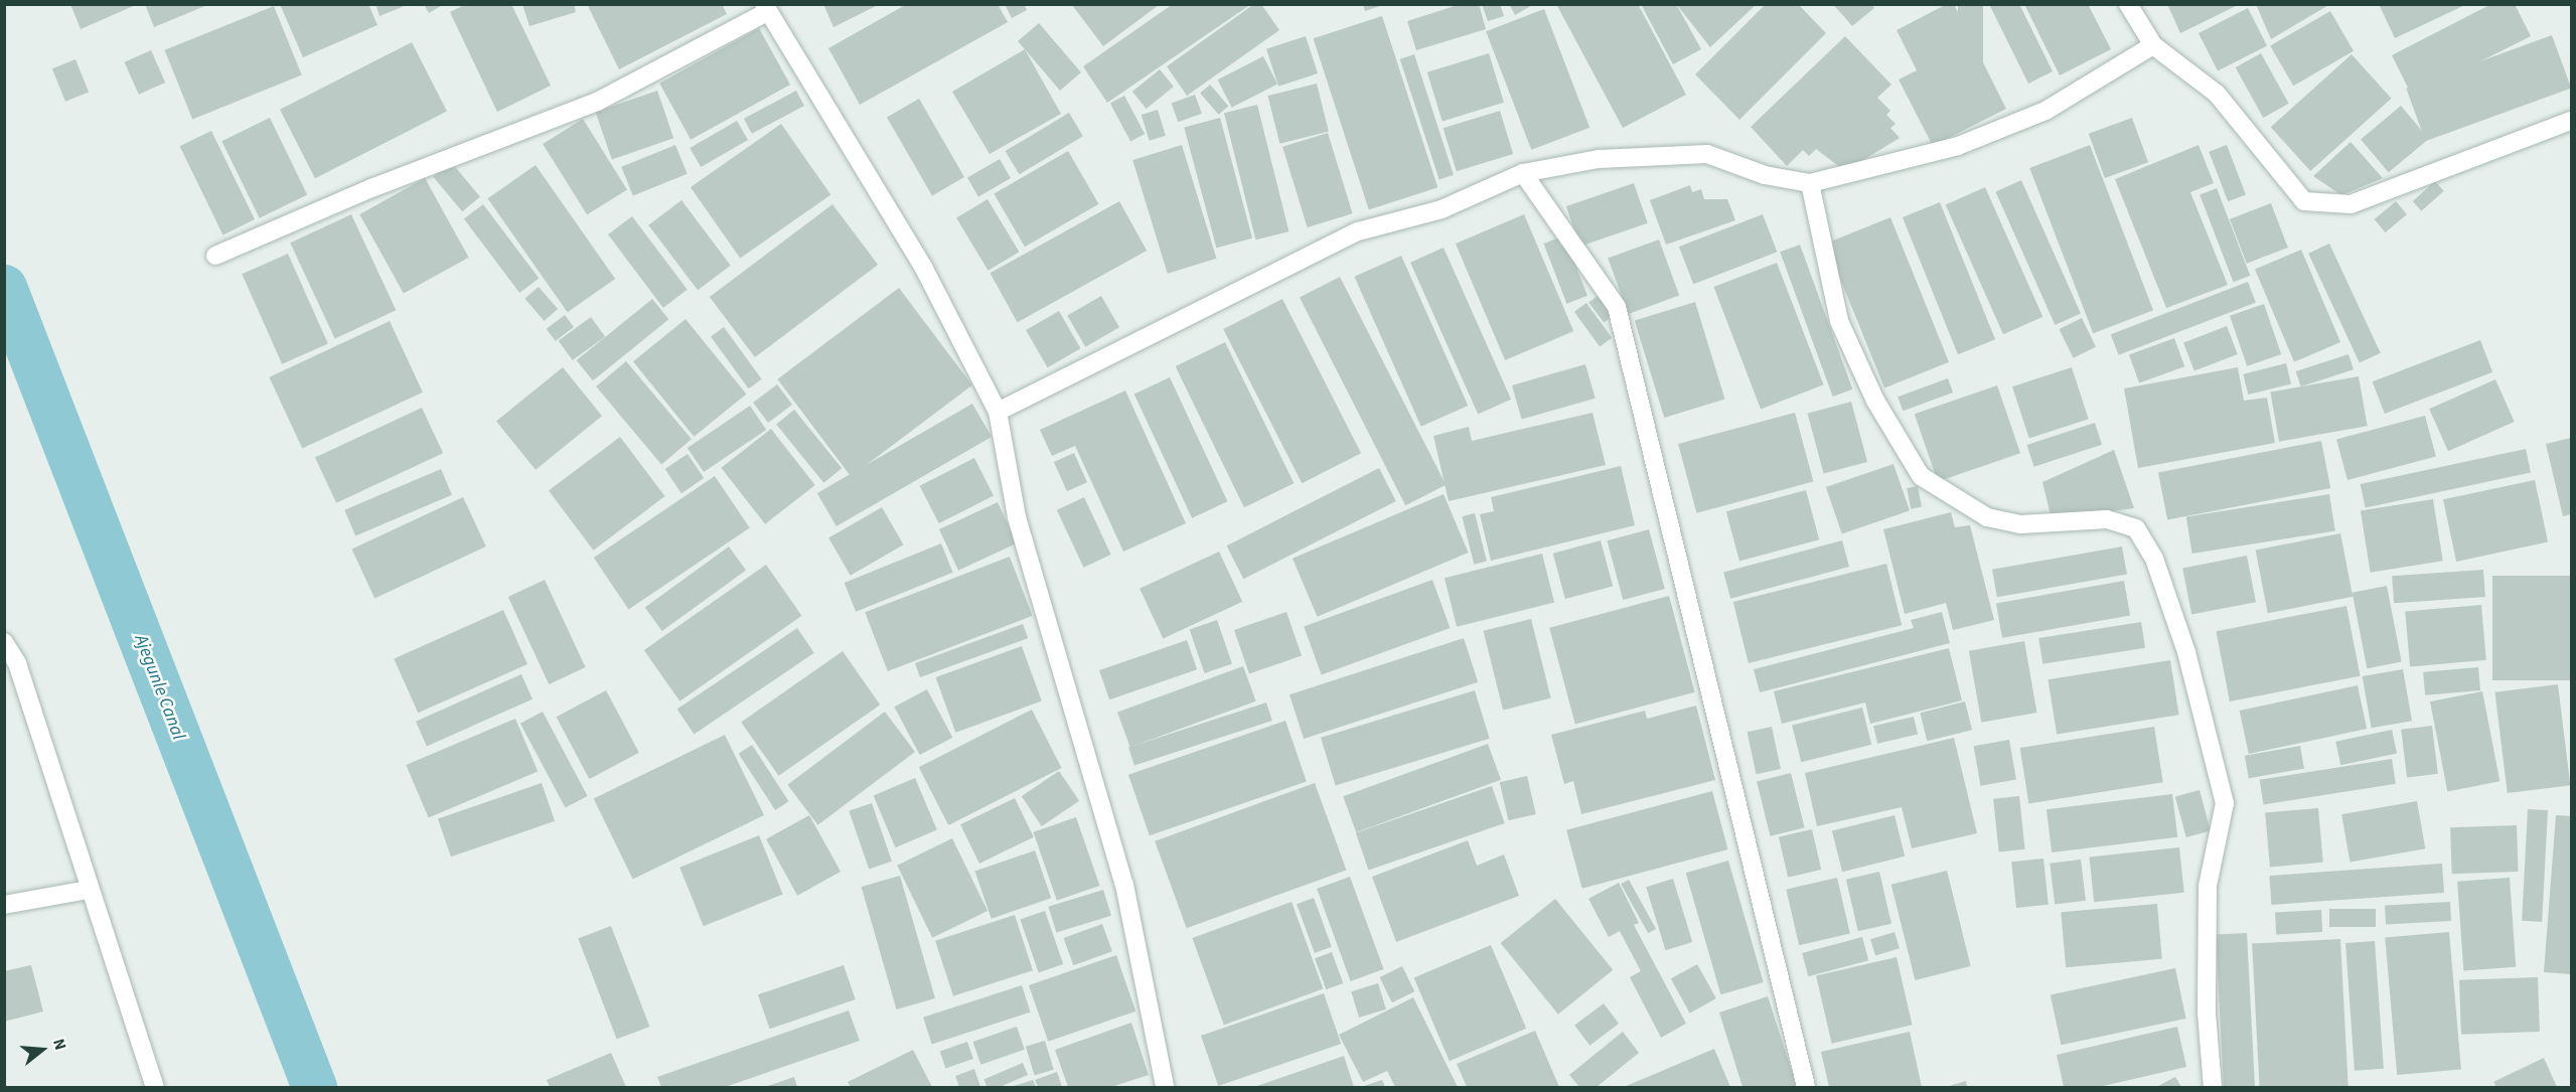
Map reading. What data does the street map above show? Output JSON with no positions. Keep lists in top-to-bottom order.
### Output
{
  "water": ["Ajegunle Canal"],
  "north": "right"
}
